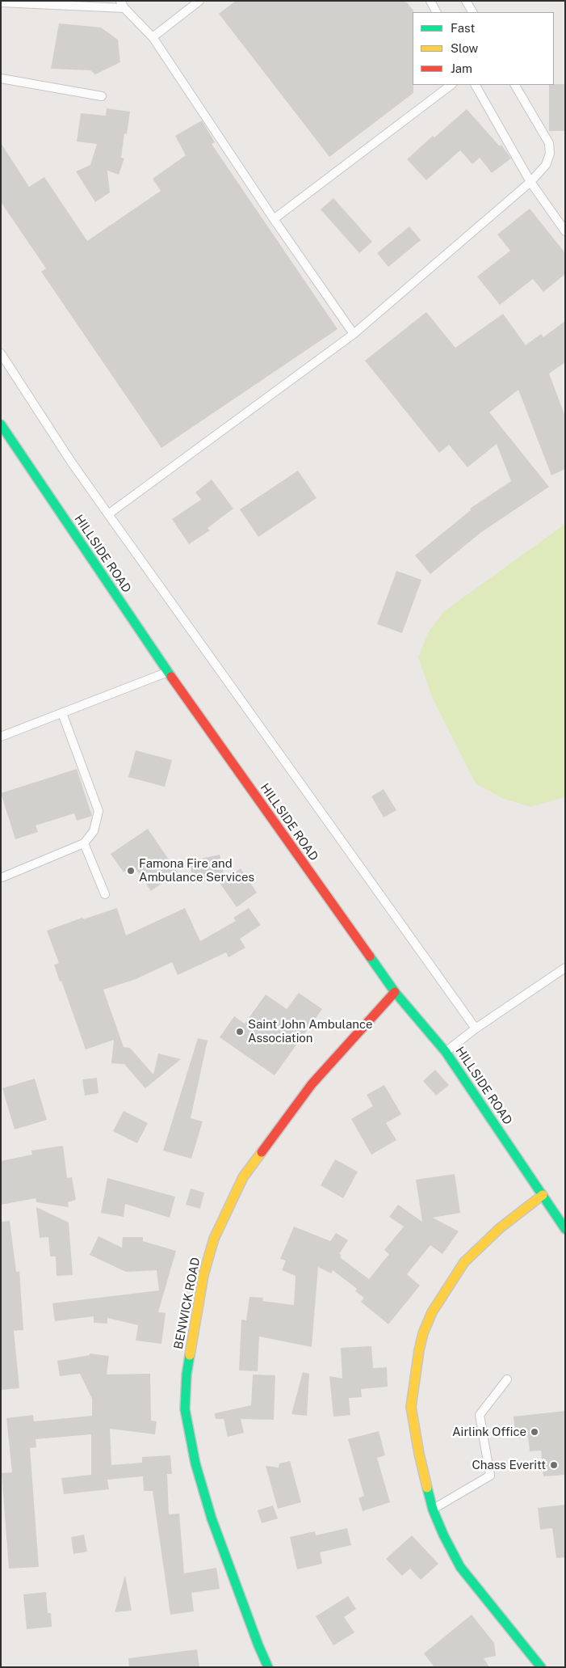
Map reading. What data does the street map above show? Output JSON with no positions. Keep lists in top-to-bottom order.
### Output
{
  "streets": {
    "street": ["HILLSIDE ROAD", "BENWICK ROAD"]
  },
  "crossings": [
    ["HILLSIDE ROAD", "BENWICK ROAD"]
  ],
  "places": [
    "Famona Fire and Ambulance Services",
    "Saint John Ambulance Association",
    "Airlink Office",
    "Chass Everitt"
  ],
  "legend": ["Fast", "Slow", "Jam"]
}
